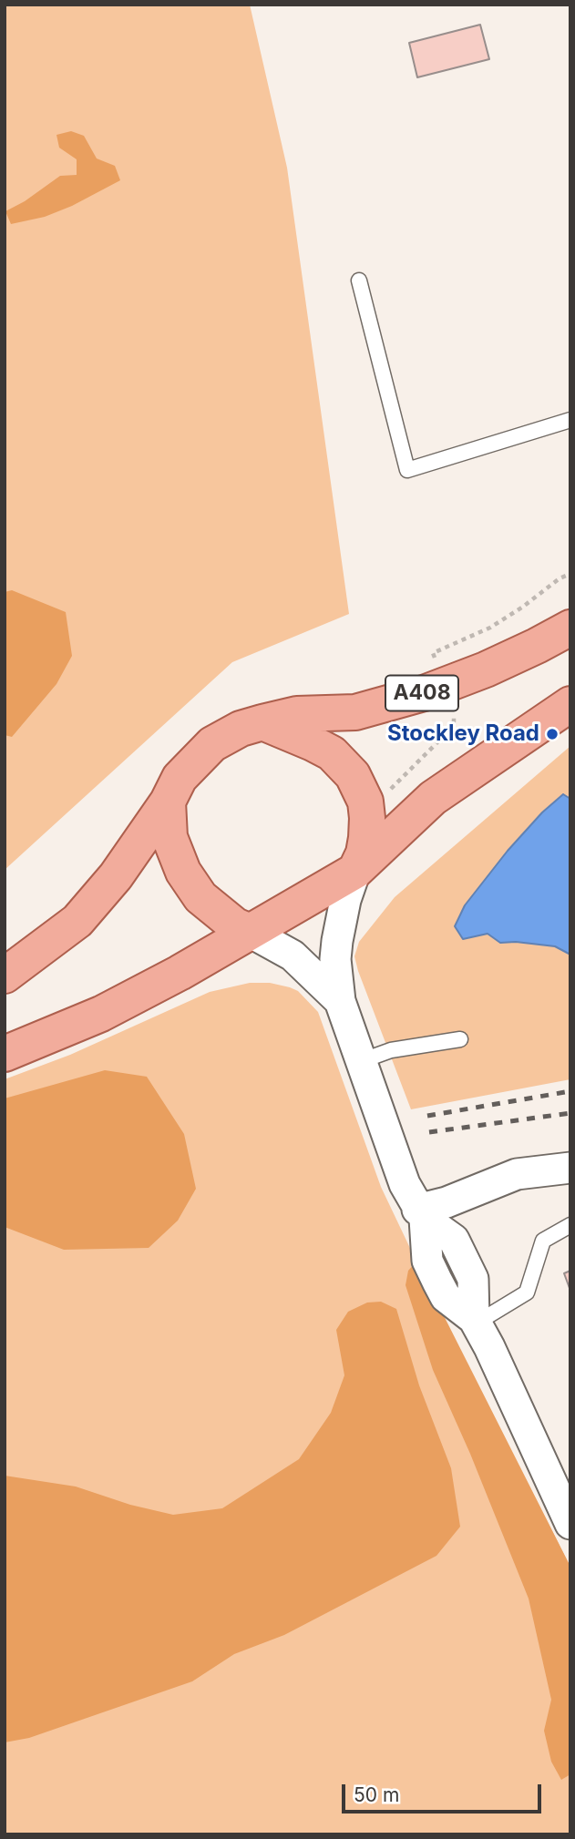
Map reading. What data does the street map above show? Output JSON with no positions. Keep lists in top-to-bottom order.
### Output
{
  "streets": {
    "main road": ["A408"]
  },
  "places": ["Stockley Road"],
  "scale_bar": "50 m"
}
